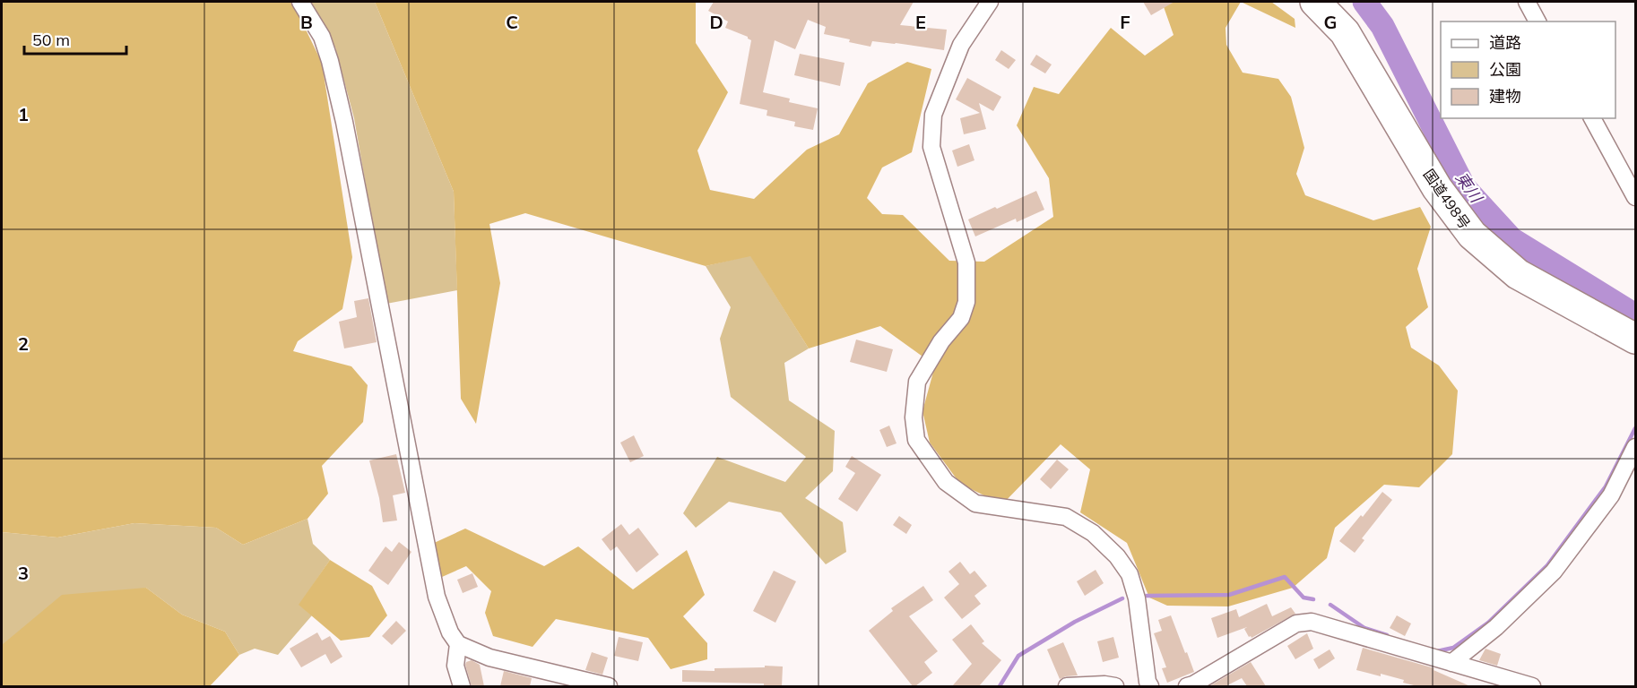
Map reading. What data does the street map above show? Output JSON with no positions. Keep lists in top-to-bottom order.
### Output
{
  "streets": {
    "highway": ["国道498号"]
  },
  "water": ["東川"],
  "legend": ["道路", "公園", "建物"],
  "scale_bar": "50 m",
  "grid": {
    "columns": [
      "B",
      "C",
      "D",
      "E",
      "F",
      "G"
    ],
    "rows": ["1", "2", "3"]
  }
}
